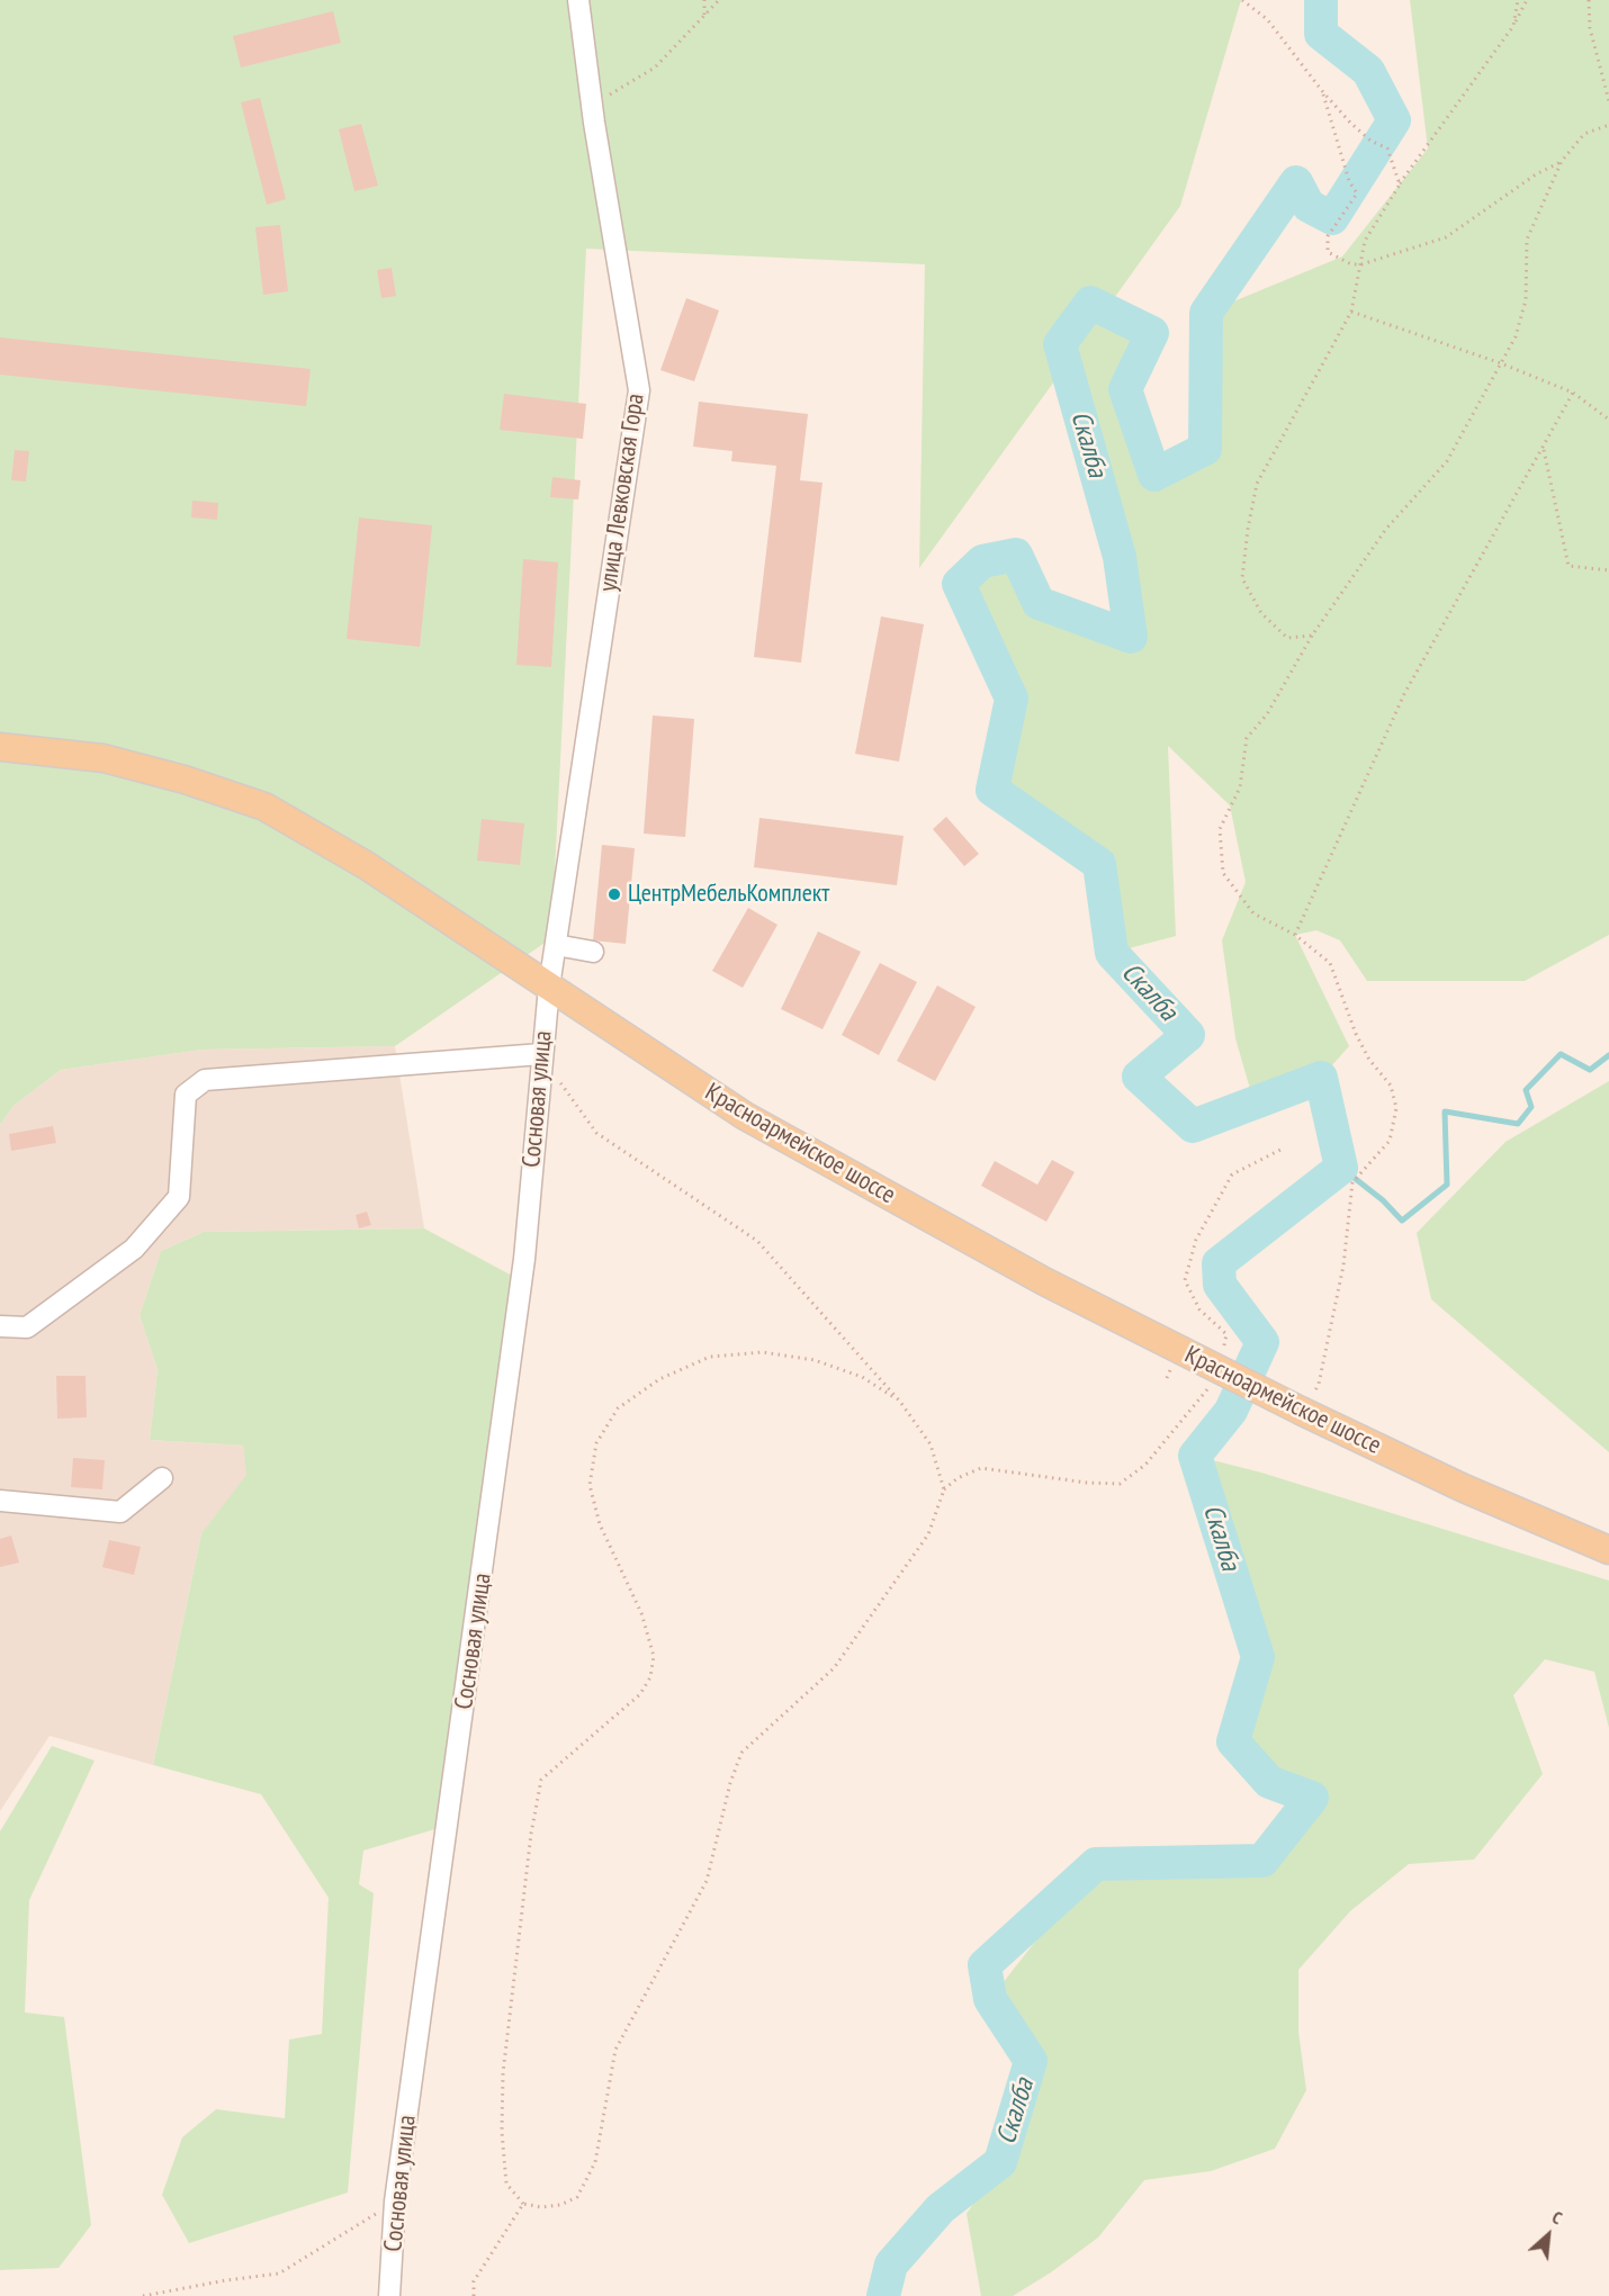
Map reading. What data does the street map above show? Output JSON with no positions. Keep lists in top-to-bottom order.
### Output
{
  "streets": {
    "main road": ["Красноармейское шоссе"],
    "street": ["улица Левковская Гора", "Сосновая улица"]
  },
  "crossings": [
    ["улица Левковская Гора", "Сосновая улица"],
    ["улица Левковская Гора", "Красноармейское шоссе"],
    ["Сосновая улица", "Красноармейское шоссе"]
  ],
  "water": ["Скалба"],
  "places": ["ЦентрМебельКомплект"],
  "north": "top right"
}
